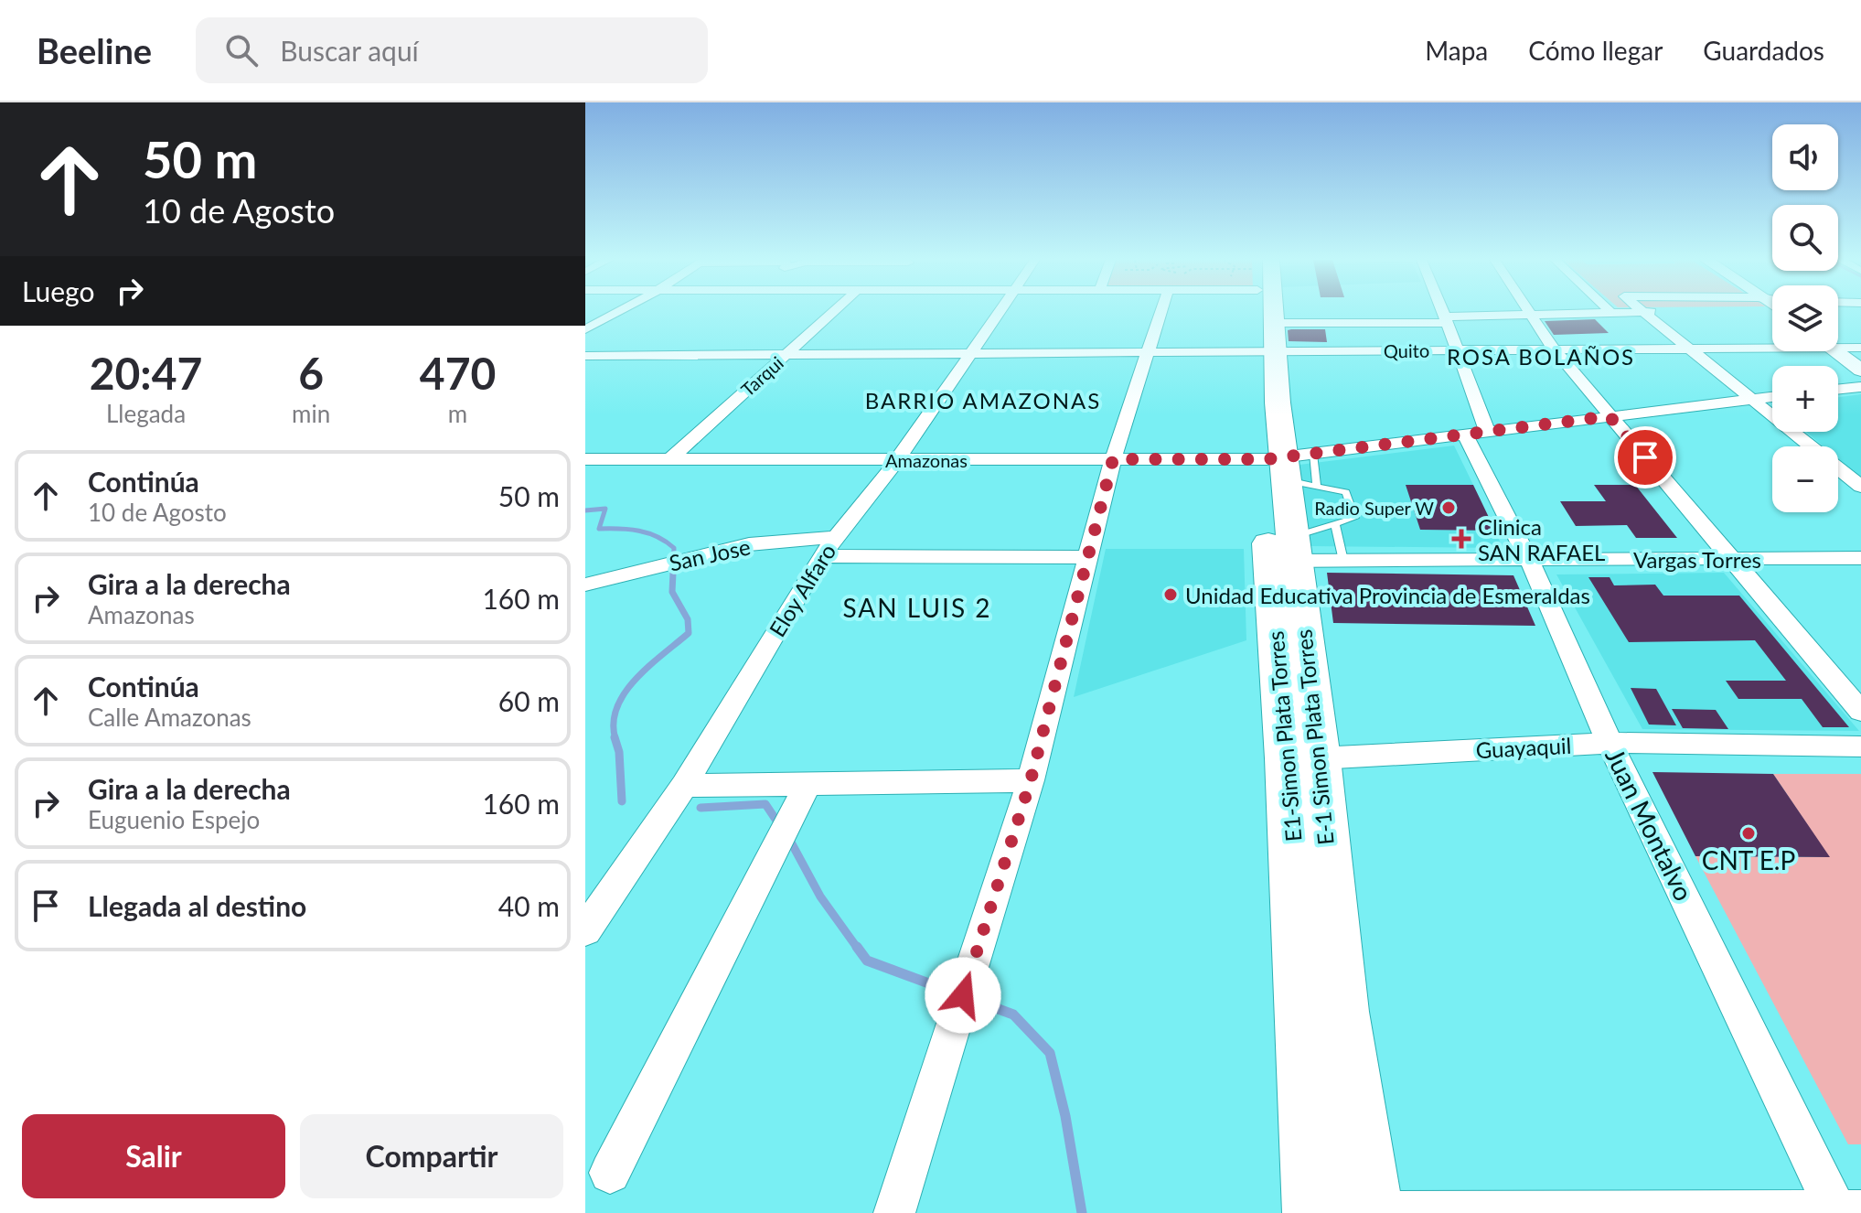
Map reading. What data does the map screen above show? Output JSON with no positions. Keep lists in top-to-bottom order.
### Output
{
  "streets": {
    "highway": ["E1-Simon Plata Torres", "E-1 Simon Plata Torres"],
    "street": [
      "Quito",
      "Tarqui",
      "Amazonas",
      "San Jose",
      "Vargas Torres",
      "Eloy Alfaro",
      "Guayaquil",
      "Juan Montalvo"
    ]
  },
  "crossings": [
    ["Quito", "Juan Montalvo"],
    ["Tarqui", "Amazonas"],
    ["Amazonas", "Eloy Alfaro"],
    ["Amazonas", "E-1 Simon Plata Torres"],
    ["Amazonas", "Juan Montalvo"],
    ["San Jose", "Eloy Alfaro"],
    ["Vargas Torres", "E1-Simon Plata Torres"],
    ["Vargas Torres", "E-1 Simon Plata Torres"],
    ["Vargas Torres", "Juan Montalvo"],
    ["E1-Simon Plata Torres", "E-1 Simon Plata Torres"],
    ["E-1 Simon Plata Torres", "Guayaquil"],
    ["Guayaquil", "Juan Montalvo"]
  ],
  "districts": ["ROSA BOLAÑOS", "BARRIO AMAZONAS", "SAN LUIS 2"],
  "places": {
    "other": ["Radio Super W", "Unidad Educativa Provincia de Esmeraldas", "CNT E.P"],
    "health": ["Clinica SAN RAFAEL"]
  },
  "page": {
    "header": "Beeline",
    "search": "Buscar aquí",
    "nav": ["Mapa", "Cómo llegar", "Guardados"],
    "turn": ["50 m", "10 de Agosto"],
    "map_buttons": ["+", "−"],
    "then": "Luego",
    "eta": [
      "20:47",
      "Llegada",
      "6",
      "min",
      "470",
      "m"
    ],
    "list": [
      {
        "name": "Continúa",
        "note": "10 de Agosto",
        "value": "50 m"
      },
      {
        "name": "Gira a la derecha",
        "note": "Amazonas",
        "value": "160 m"
      },
      {
        "name": "Continúa",
        "note": "Calle Amazonas",
        "value": "60 m"
      },
      {
        "name": "Gira a la derecha",
        "note": "Euguenio Espejo",
        "value": "160 m"
      },
      {
        "name": "Llegada al destino",
        "value": "40 m"
      }
    ],
    "buttons": ["Salir", "Compartir"]
  }
}
